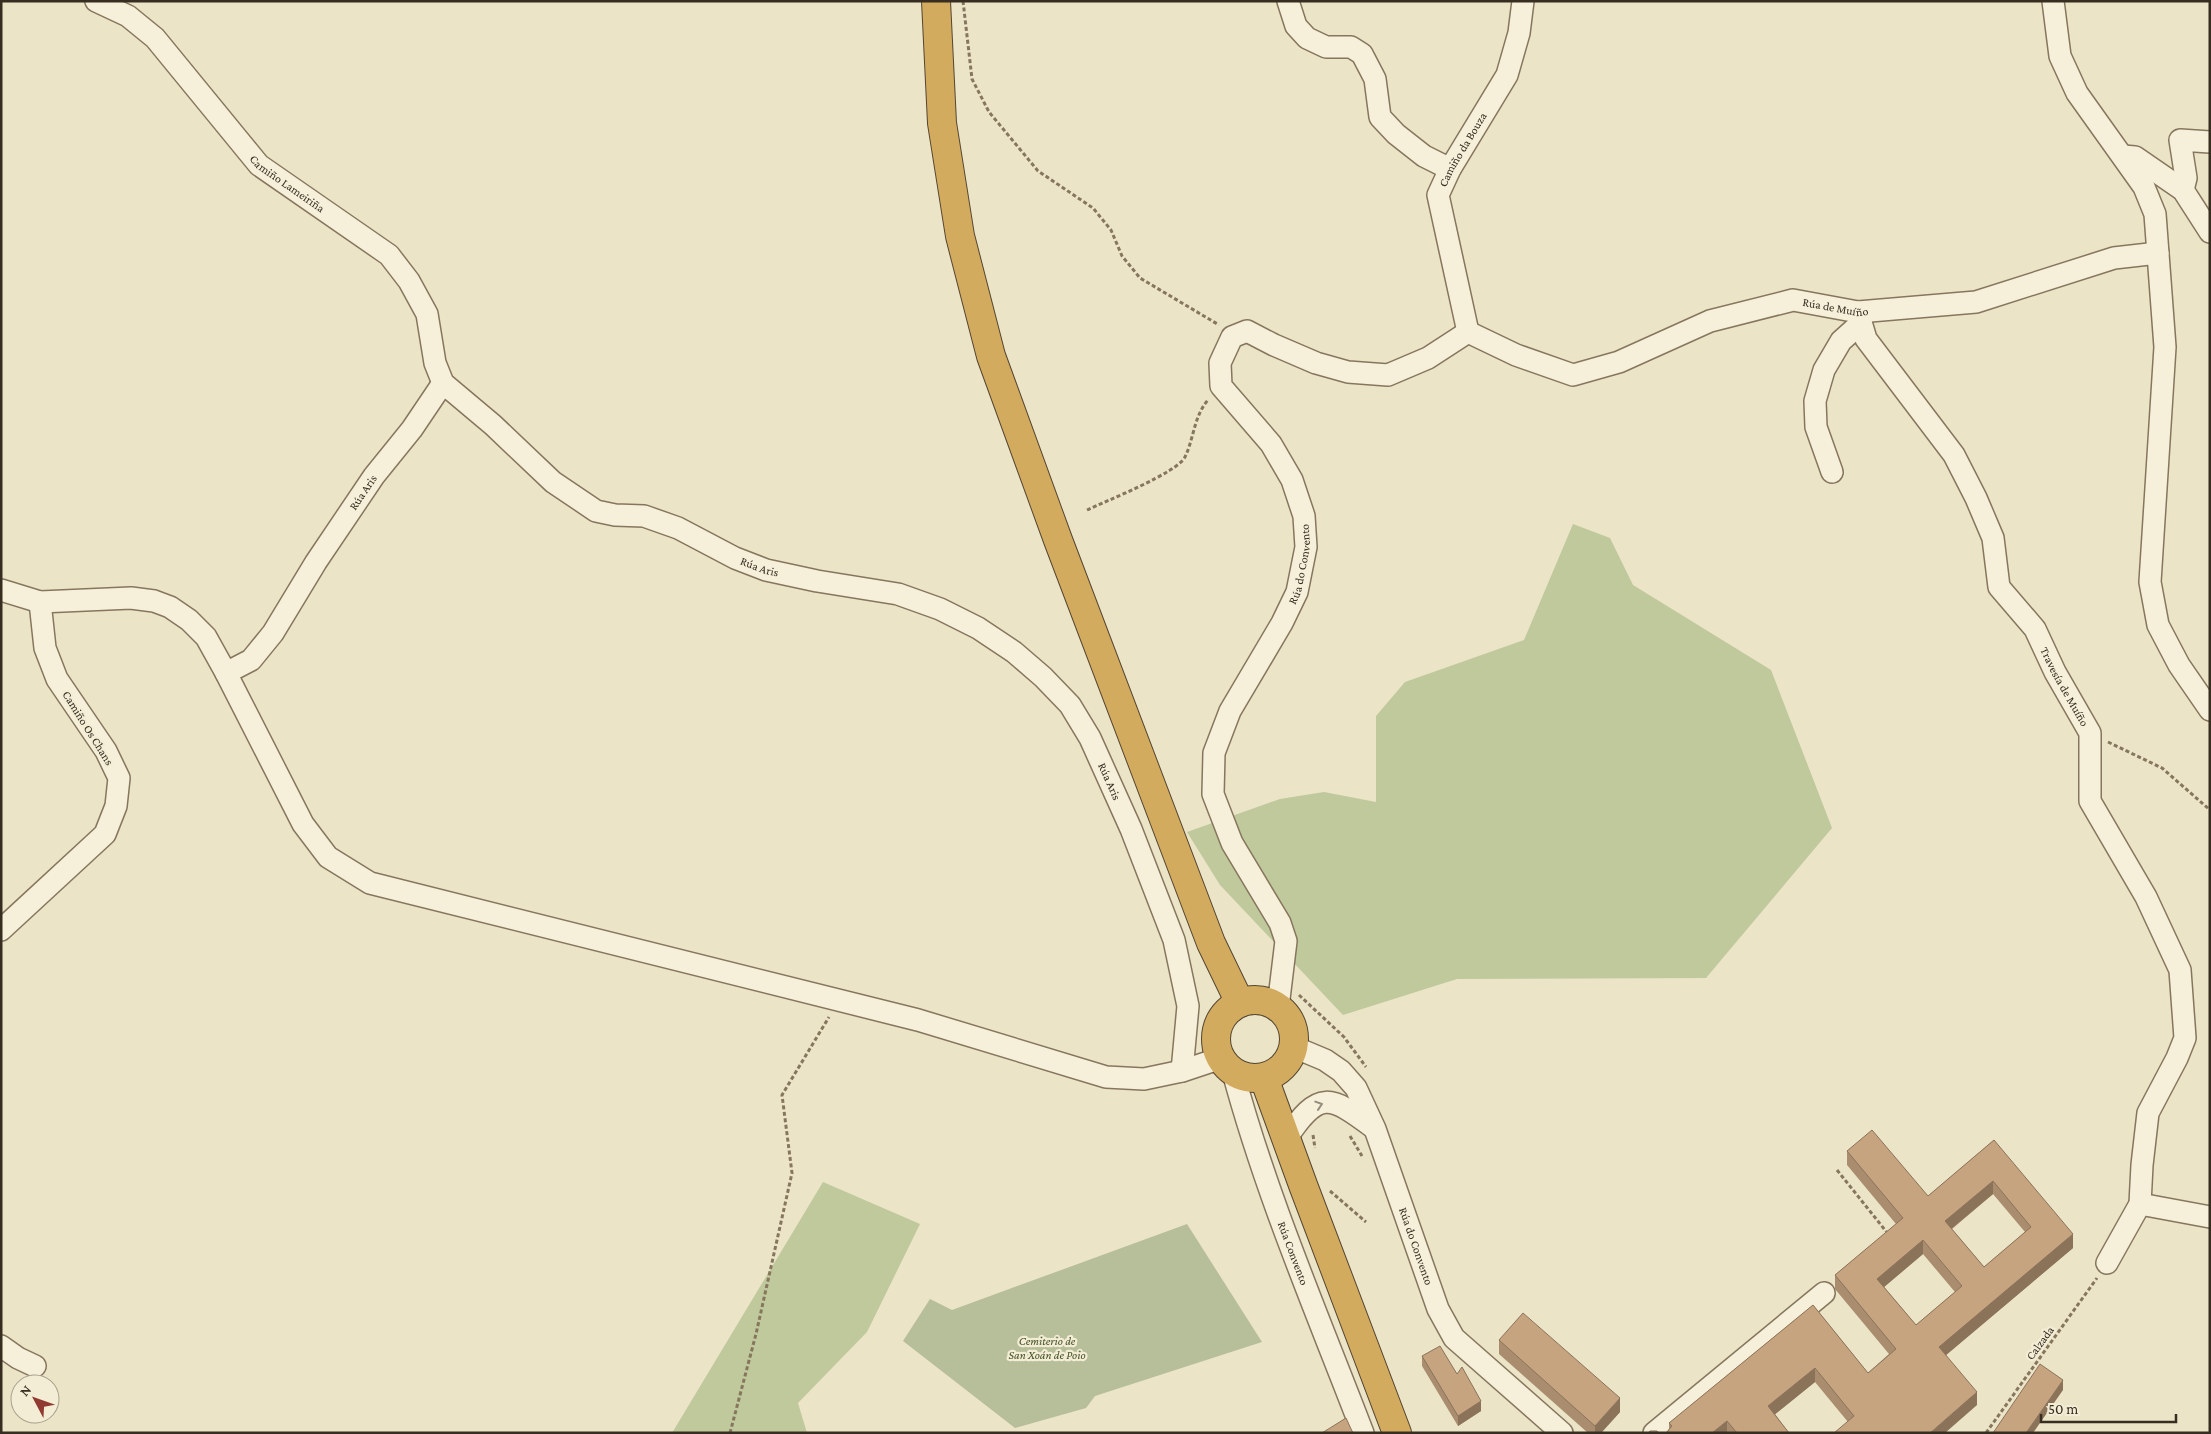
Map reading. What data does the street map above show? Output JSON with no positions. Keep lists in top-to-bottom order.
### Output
{
  "streets": {
    "street": [
      "Camiño da Bouza",
      "Camiño Lameiriña",
      "Rúa de Muíño",
      "Rúa Aris",
      "Rúa do Convento",
      "Travesía de Muíño",
      "Camiño Os Chans",
      "Rúa Convento"
    ],
    "path": ["Calzada"]
  },
  "crossings": [
    ["Camiño da Bouza", "Rúa de Muíño"],
    ["Camiño Lameiriña", "Rúa Aris"],
    ["Rúa de Muíño", "Travesía de Muíño"],
    ["Rúa do Convento", "Rúa Convento"],
    ["Travesía de Muíño", "Calzada"]
  ],
  "parks": ["Cemiterio de San Xoán de Poio"],
  "scale_bar": "50 m",
  "north": "top left"
}
